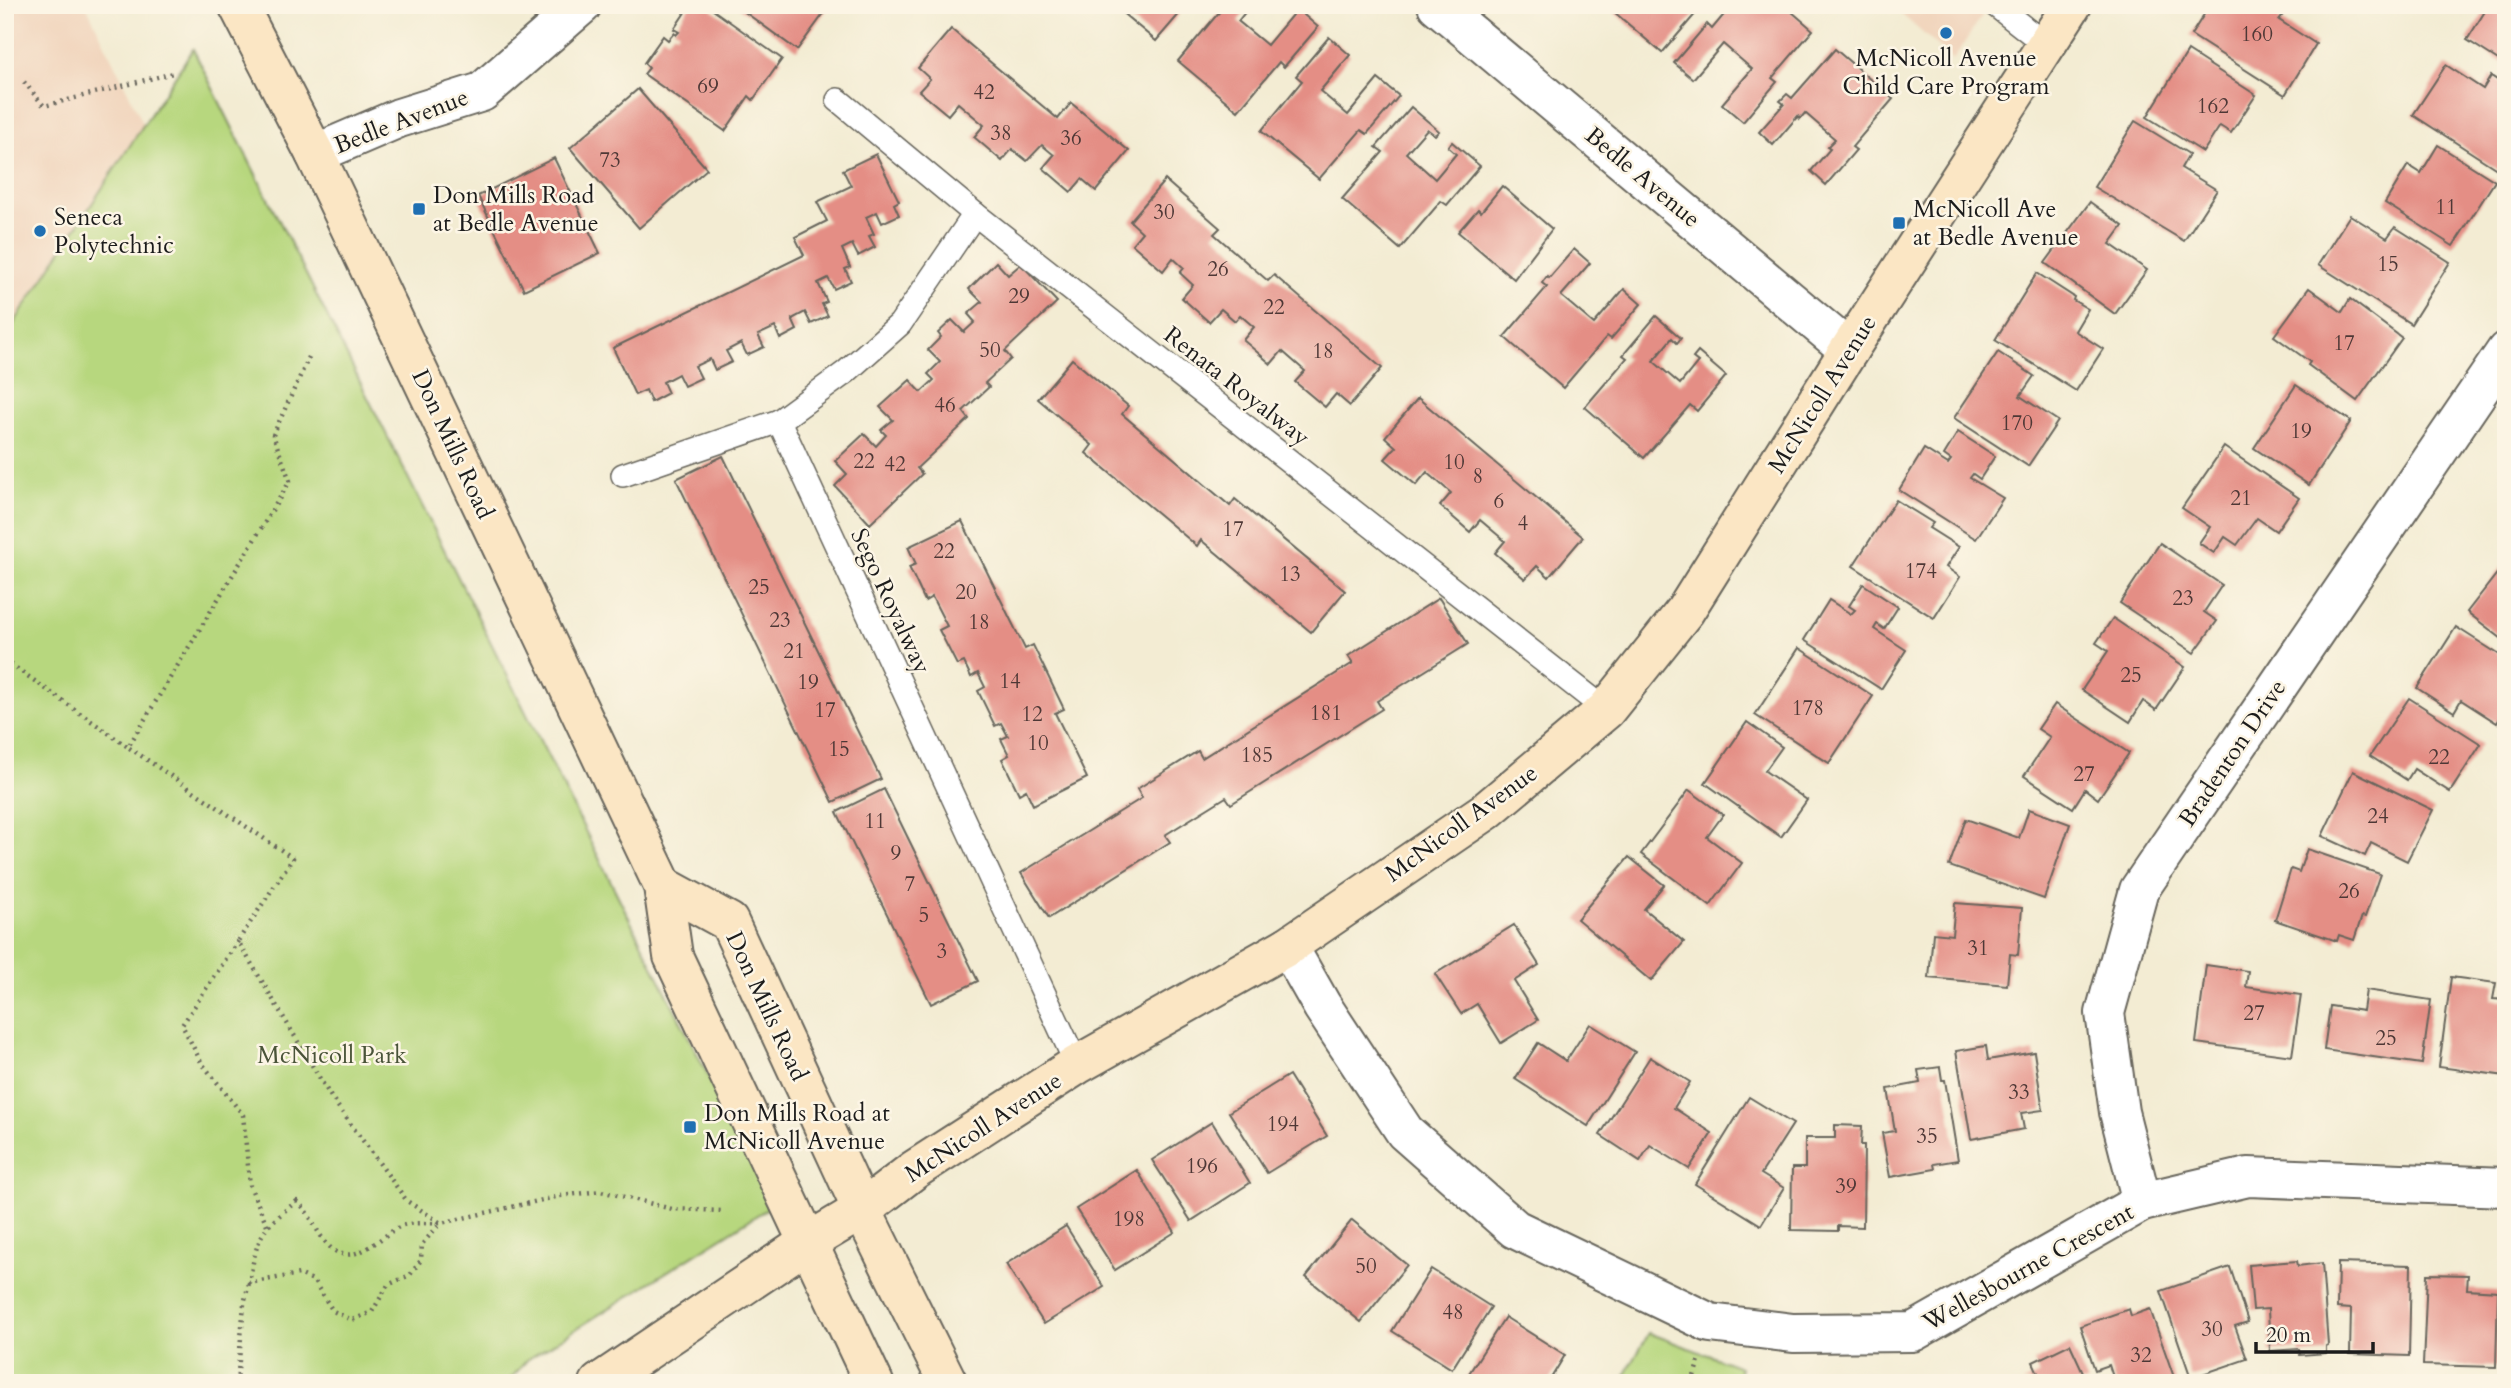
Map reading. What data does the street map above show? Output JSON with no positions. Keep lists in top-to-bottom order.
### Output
{
  "streets": {
    "main road": ["McNicoll Avenue", "Don Mills Road"],
    "street": ["Bedle Avenue", "Bradenton Drive", "Wellesbourne Crescent"],
    "lane": ["Renata Royalway", "Sego Royalway"]
  },
  "crossings": [
    ["Bedle Avenue", "McNicoll Avenue"],
    ["Bedle Avenue", "Don Mills Road"],
    ["Renata Royalway", "McNicoll Avenue"],
    ["McNicoll Avenue", "Don Mills Road"],
    ["McNicoll Avenue", "Sego Royalway"],
    ["McNicoll Avenue", "Wellesbourne Crescent"],
    ["Bradenton Drive", "Wellesbourne Crescent"]
  ],
  "parks": ["McNicoll Park"],
  "places": {
    "other": ["McNicoll Avenue Child Care Program", "Seneca Polytechnic"],
    "transit": ["Don Mills Road at Bedle Avenue", "McNicoll Ave at Bedle Avenue", "Don Mills Road at McNicoll Avenue"]
  },
  "house_numbers": [
    "160",
    "69",
    "42",
    "162",
    "38",
    "36",
    "73",
    "11",
    "30",
    "15",
    "26",
    "29",
    "22",
    "17",
    "50",
    "18",
    "46",
    "170",
    "19",
    "22",
    "10",
    "42",
    "8",
    "21",
    "6",
    "4",
    "17",
    "22",
    "174",
    "13",
    "25",
    "20",
    "23",
    "23",
    "18",
    "21",
    "25",
    "14",
    "19",
    "178",
    "17",
    "181",
    "12",
    "10",
    "15",
    "185",
    "22",
    "27",
    "24",
    "11",
    "9",
    "7",
    "26",
    "5",
    "31",
    "3",
    "27",
    "25",
    "33",
    "194",
    "35",
    "196",
    "39",
    "198",
    "50",
    "48",
    "30",
    "32"
  ],
  "scale_bar": "20 m"
}
